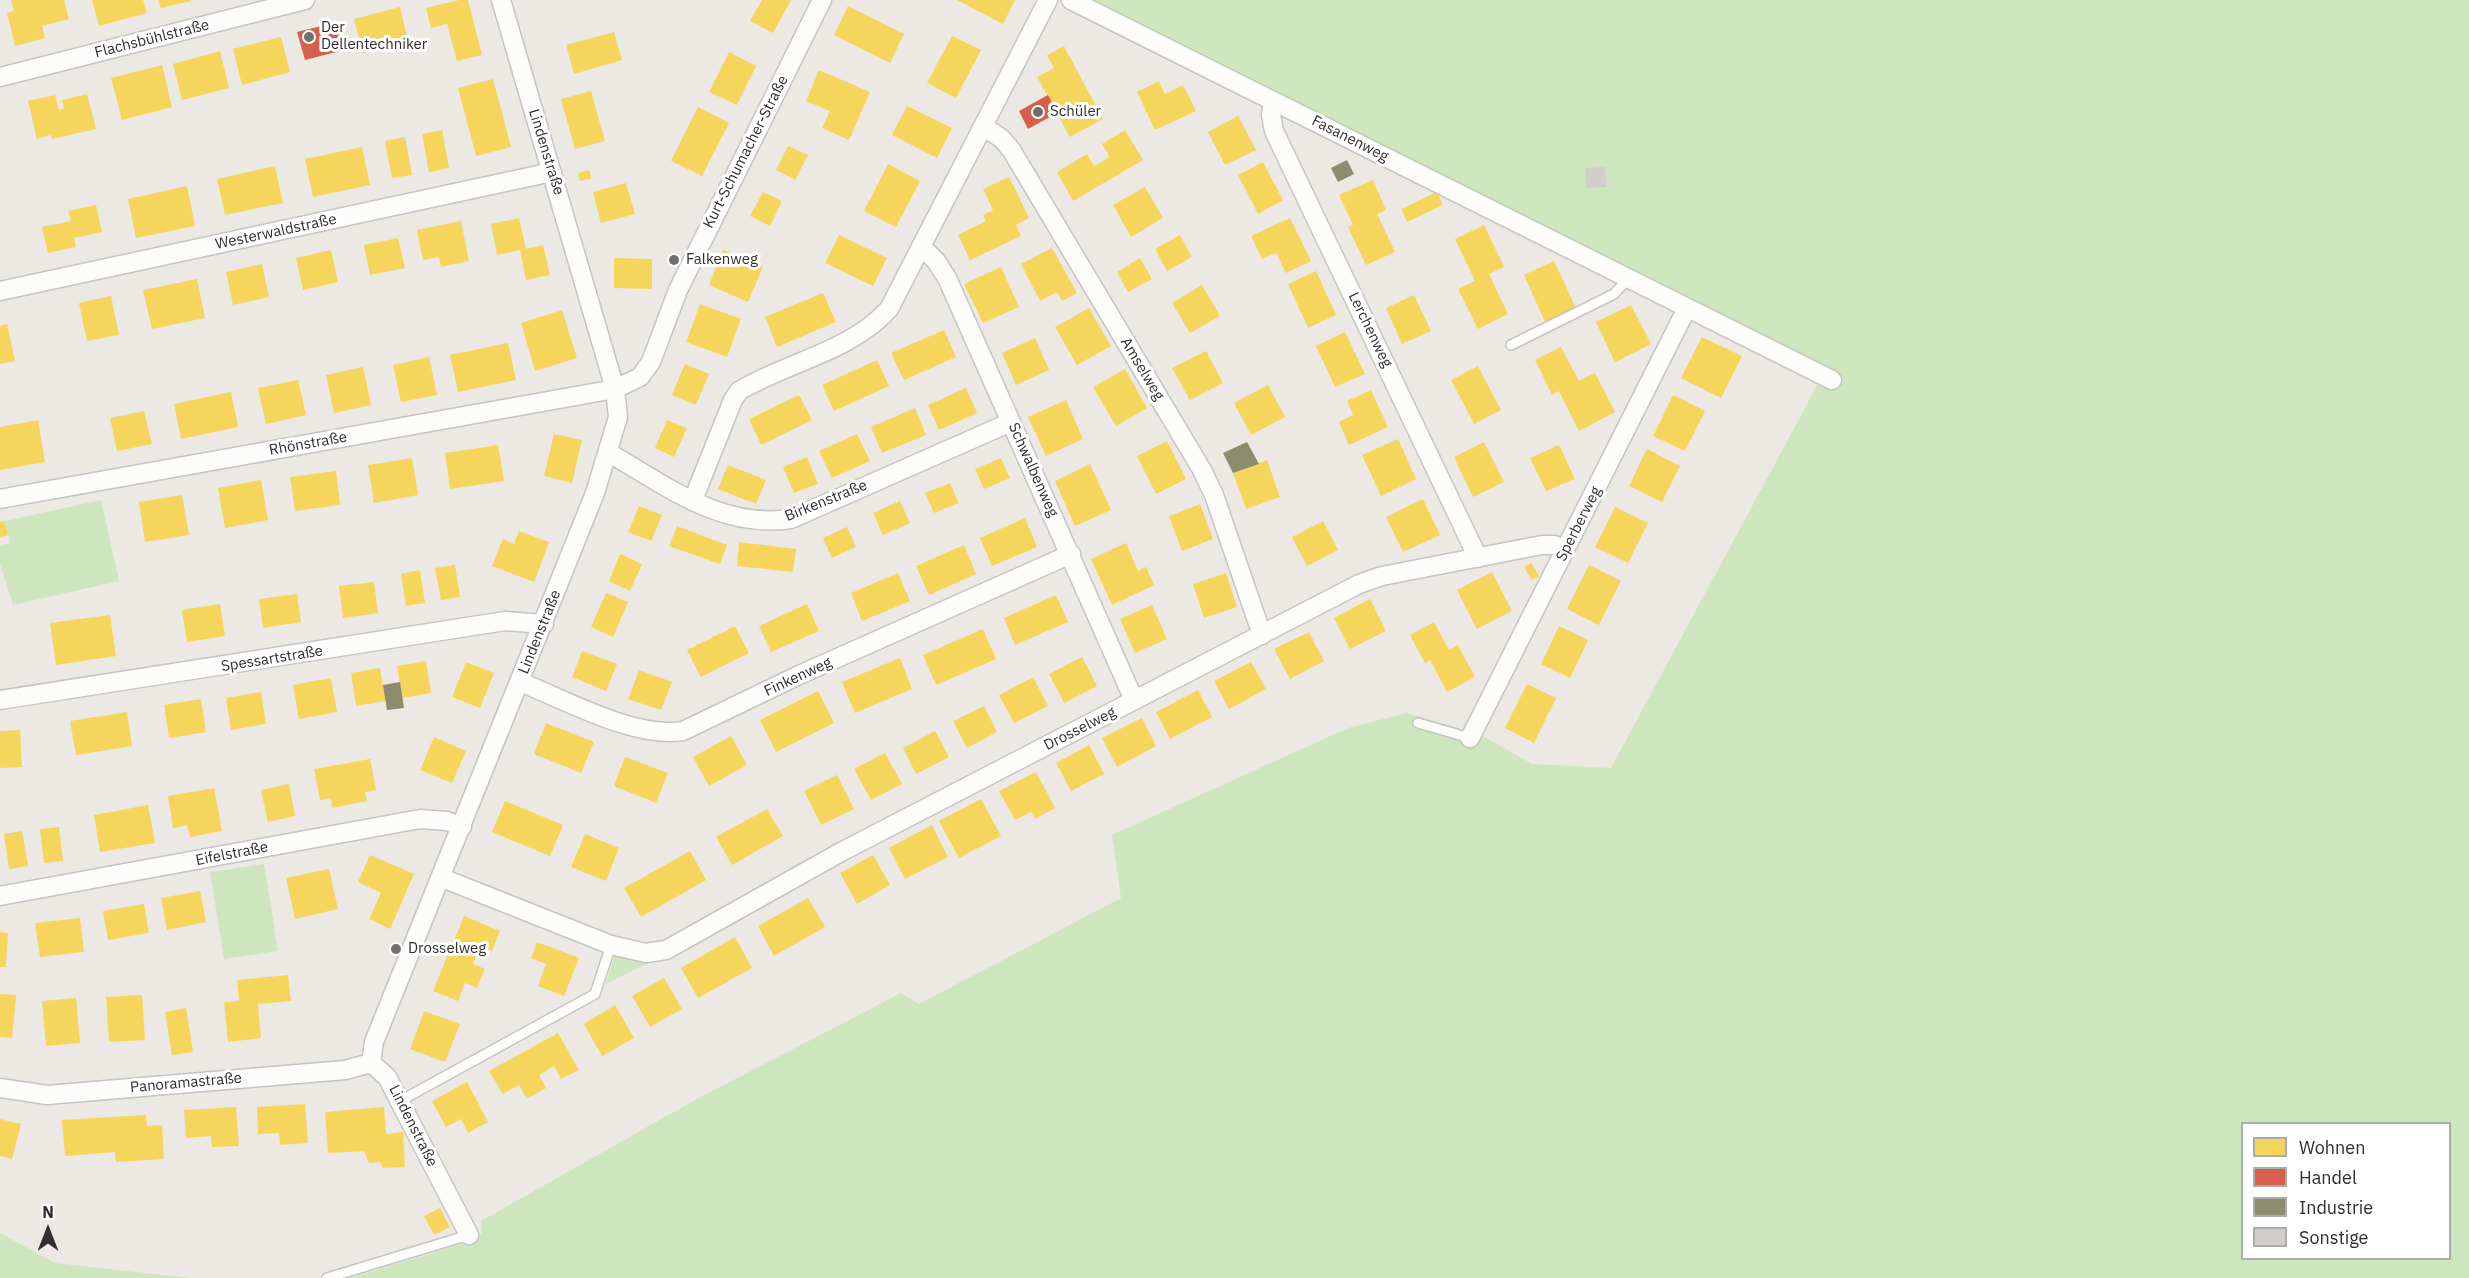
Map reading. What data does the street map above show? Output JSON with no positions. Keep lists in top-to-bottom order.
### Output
{
  "streets": {
    "street": [
      "Flachsbühlstraße",
      "Fasanenweg",
      "Lindenstraße",
      "Kurt-Schumacher-Straße",
      "Westerwaldstraße",
      "Lerchenweg",
      "Amselweg",
      "Rhönstraße",
      "Schwalbenweg",
      "Birkenstraße",
      "Sperberweg",
      "Spessartstraße",
      "Finkenweg",
      "Drosselweg",
      "Eifelstraße",
      "Panoramastraße"
    ]
  },
  "crossings": [
    ["Fasanenweg", "Lerchenweg"],
    ["Fasanenweg", "Sperberweg"],
    ["Lindenstraße", "Kurt-Schumacher-Straße"],
    ["Lindenstraße", "Westerwaldstraße"],
    ["Lindenstraße", "Rhönstraße"],
    ["Lindenstraße", "Birkenstraße"],
    ["Lindenstraße", "Spessartstraße"],
    ["Lindenstraße", "Finkenweg"],
    ["Lindenstraße", "Drosselweg"],
    ["Lindenstraße", "Eifelstraße"],
    ["Lindenstraße", "Panoramastraße"],
    ["Kurt-Schumacher-Straße", "Rhönstraße"],
    ["Lerchenweg", "Drosselweg"],
    ["Amselweg", "Drosselweg"],
    ["Schwalbenweg", "Birkenstraße"],
    ["Schwalbenweg", "Finkenweg"],
    ["Schwalbenweg", "Drosselweg"],
    ["Sperberweg", "Drosselweg"]
  ],
  "places": [
    "Der Dellentechniker",
    "Schüler",
    "Falkenweg",
    "Drosselweg"
  ],
  "legend": [
    "Wohnen",
    "Handel",
    "Industrie",
    "Sonstige"
  ],
  "north": "top"
}
